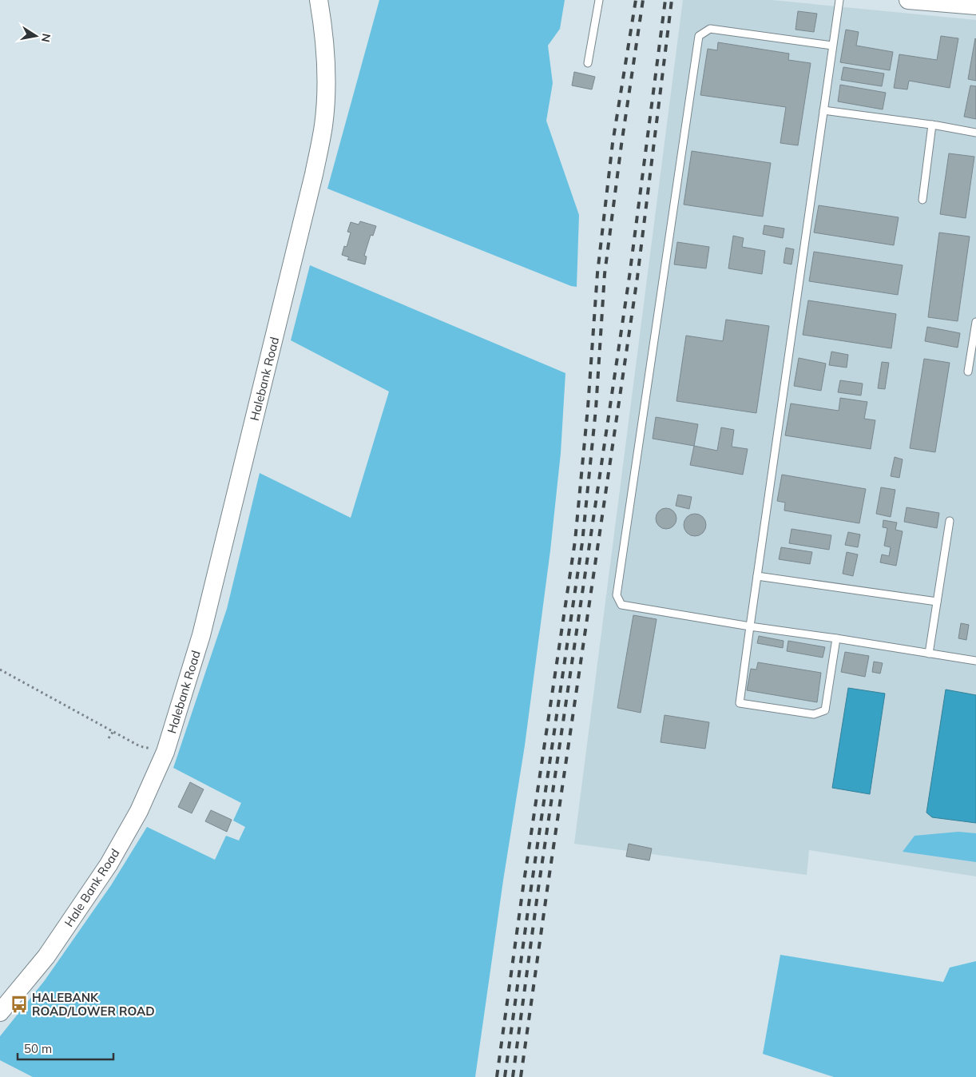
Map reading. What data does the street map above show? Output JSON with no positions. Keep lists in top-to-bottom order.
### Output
{
  "streets": {
    "street": ["Halebank Road", "Hale Bank Road"]
  },
  "crossings": [
    ["Halebank Road", "Hale Bank Road"]
  ],
  "places": {
    "bus stop": ["HALEBANK ROAD/LOWER ROAD"]
  },
  "scale_bar": "50 m",
  "north": "right"
}
